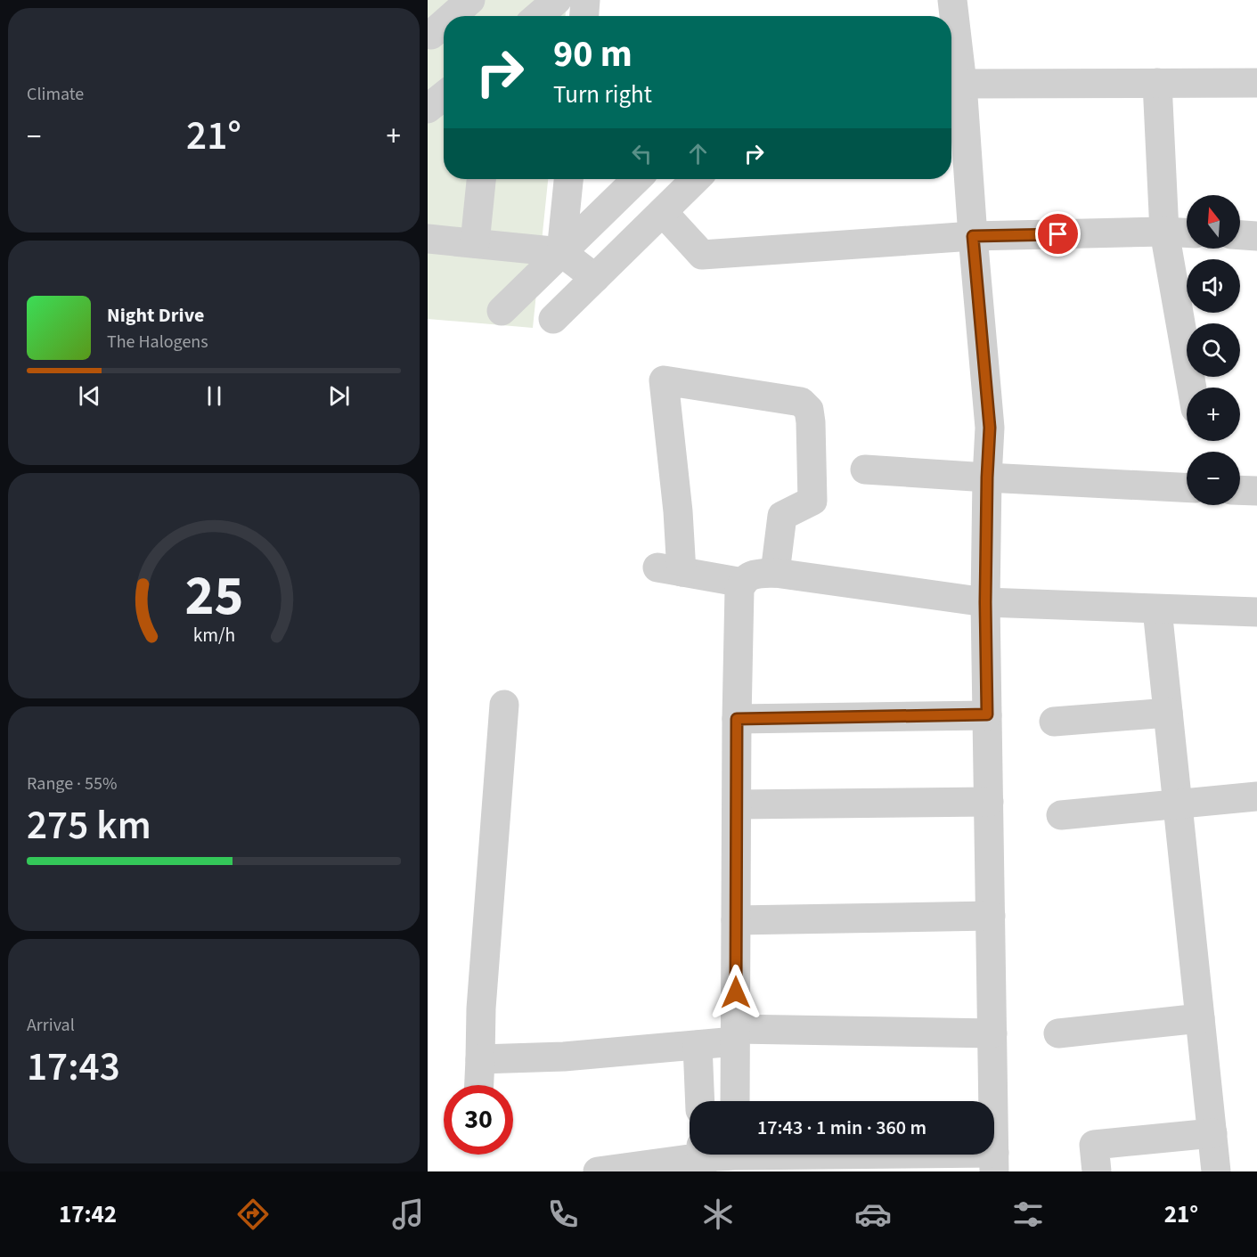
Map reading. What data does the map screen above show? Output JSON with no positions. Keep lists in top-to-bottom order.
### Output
{
  "north": "top",
  "page": {
    "tile": [
      "Climate",
      ["Range · 55%", "275 km"],
      ["Arrival", "17:43"]
    ],
    "turn": ["90 m", "Turn right"],
    "heat": ["−", "21°", "+"],
    "map_buttons": ["+", "−"],
    "song": ["Night Drive", "The Halogens"],
    "limit": "30",
    "trip": "17:43 · 1 min · 360 m",
    "tabs": ["17:42", "21°"],
    "gauge": ["25", "km/h"]
  }
}
